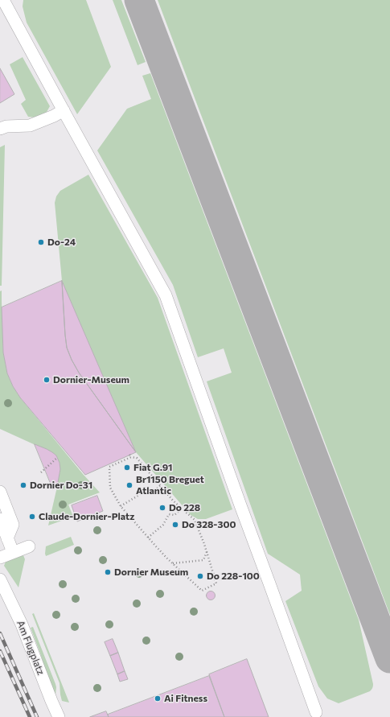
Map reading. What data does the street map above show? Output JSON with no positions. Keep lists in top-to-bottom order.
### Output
{
  "streets": {
    "street": ["Am Flugplatz"]
  },
  "places": [
    "Do-24",
    "Dornier-Museum",
    "Fiat G.91",
    "Dornier Do-31",
    "Br1150 Breguet Atlantic",
    "Do 228",
    "Claude-Dornier-Platz",
    "Do 328-300",
    "Dornier Museum",
    "Do 228-100",
    "Ai Fitness"
  ]
}
